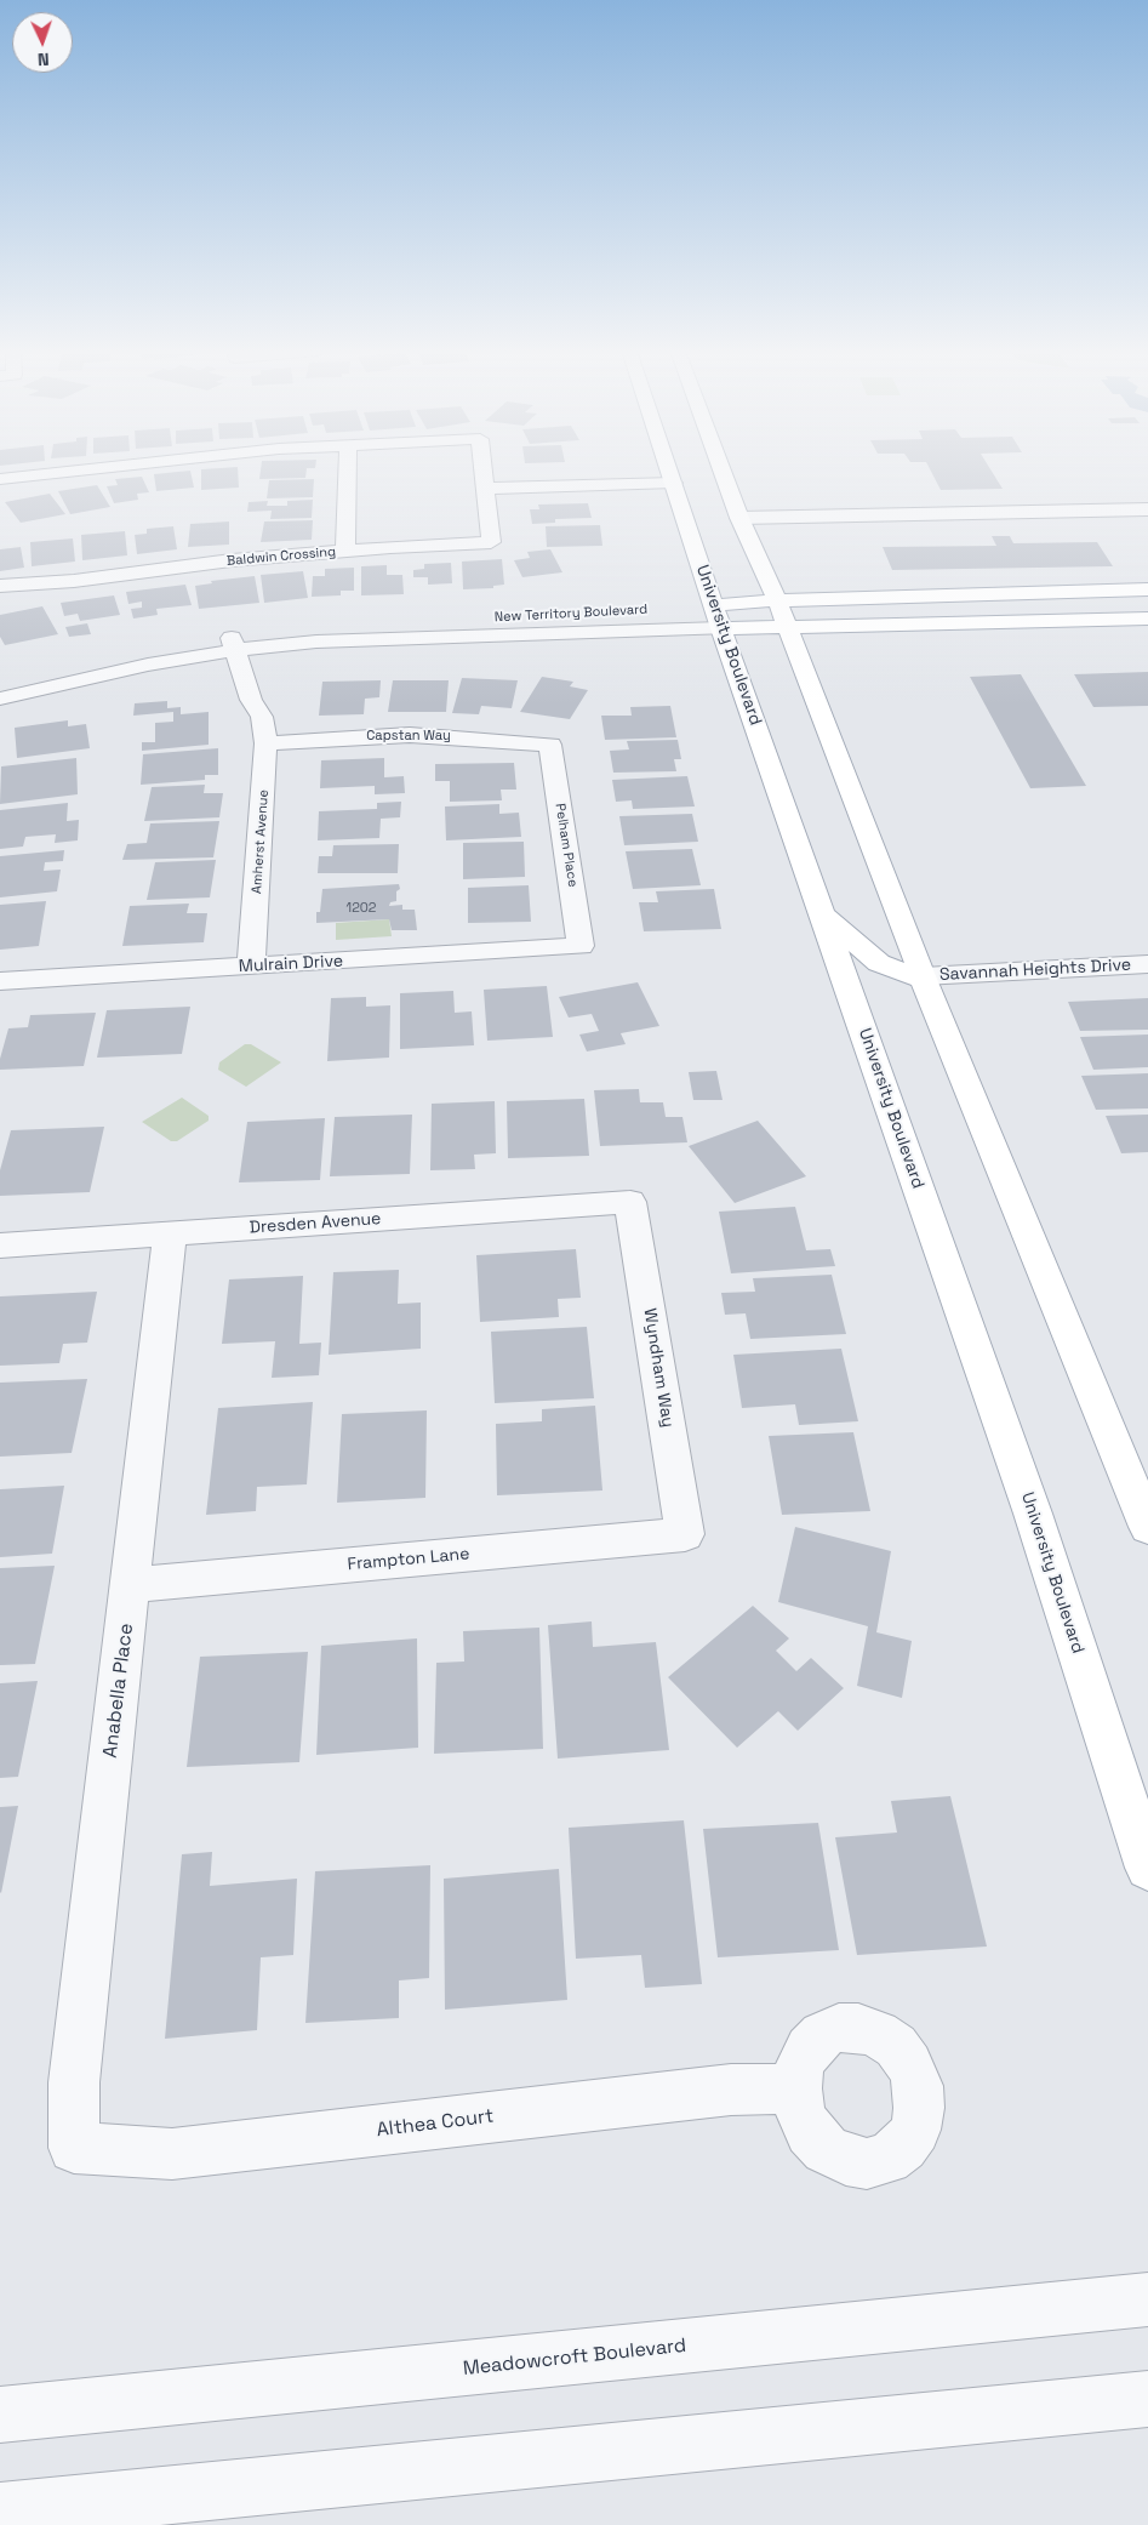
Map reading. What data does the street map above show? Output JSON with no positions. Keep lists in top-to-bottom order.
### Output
{
  "streets": {
    "main road": ["New Territory Boulevard", "University Boulevard"],
    "street": [
      "Baldwin Crossing",
      "Capstan Way",
      "Amherst Avenue",
      "Pelham Place",
      "Mulrain Drive",
      "Savannah Heights Drive",
      "Dresden Avenue",
      "Wyndham Way",
      "Frampton Lane",
      "Anabella Place",
      "Althea Court",
      "Meadowcroft Boulevard"
    ]
  },
  "crossings": [
    ["New Territory Boulevard", "University Boulevard"],
    ["New Territory Boulevard", "Amherst Avenue"],
    ["University Boulevard", "Savannah Heights Drive"],
    ["Capstan Way", "Amherst Avenue"],
    ["Capstan Way", "Pelham Place"],
    ["Amherst Avenue", "Mulrain Drive"],
    ["Pelham Place", "Mulrain Drive"],
    ["Dresden Avenue", "Wyndham Way"],
    ["Dresden Avenue", "Anabella Place"],
    ["Wyndham Way", "Frampton Lane"],
    ["Frampton Lane", "Anabella Place"],
    ["Anabella Place", "Althea Court"]
  ],
  "house_numbers": ["1202"],
  "north": "bottom"
}
